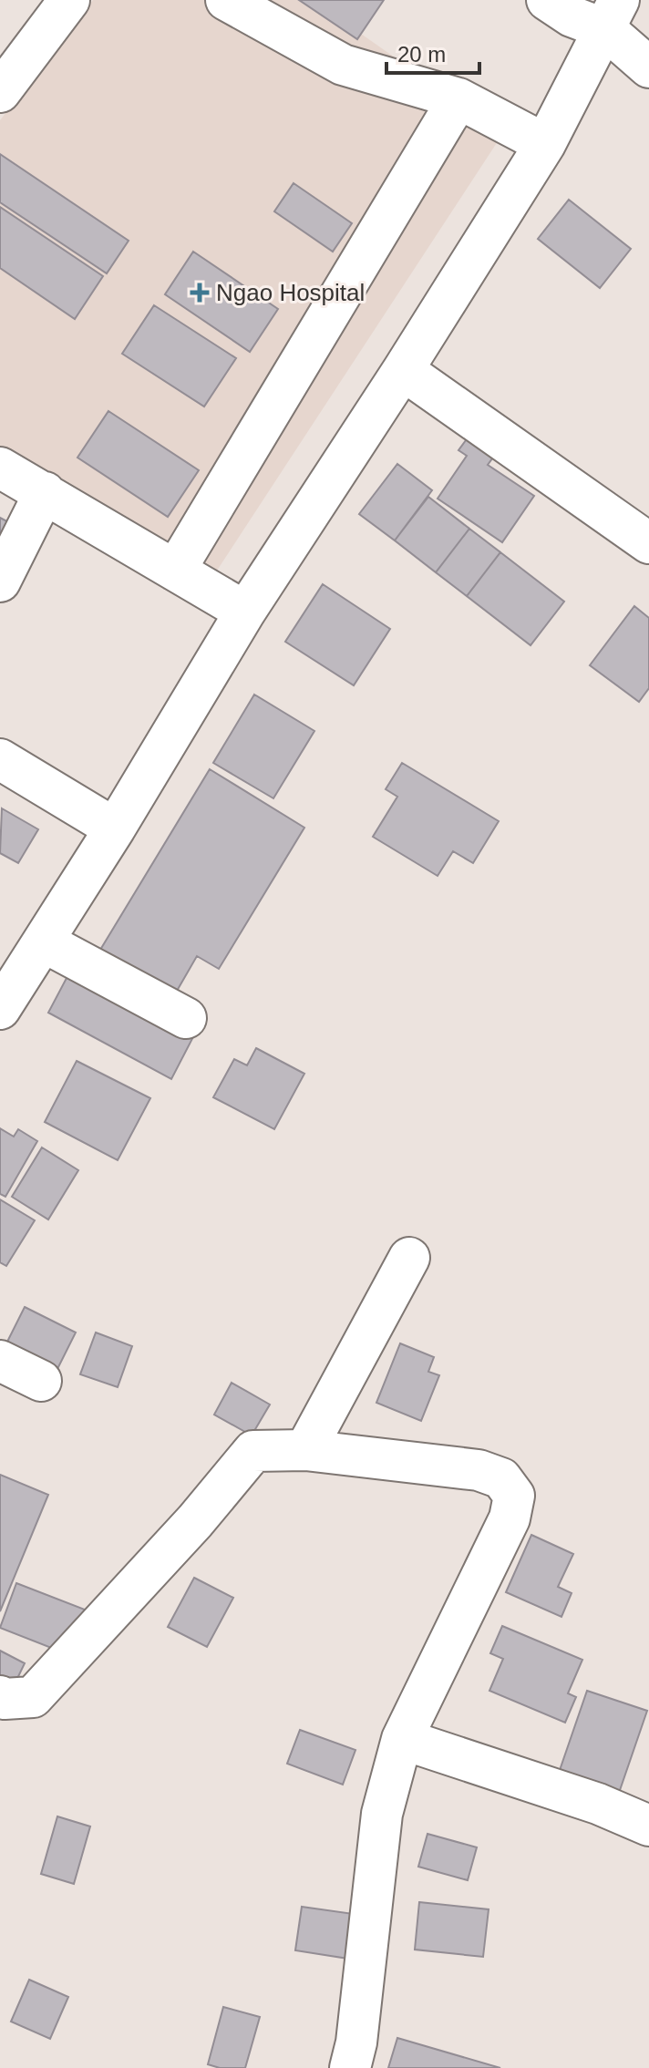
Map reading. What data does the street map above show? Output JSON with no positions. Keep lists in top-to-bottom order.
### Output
{
  "places": {
    "health": ["Ngao Hospital"]
  },
  "scale_bar": "20 m"
}
